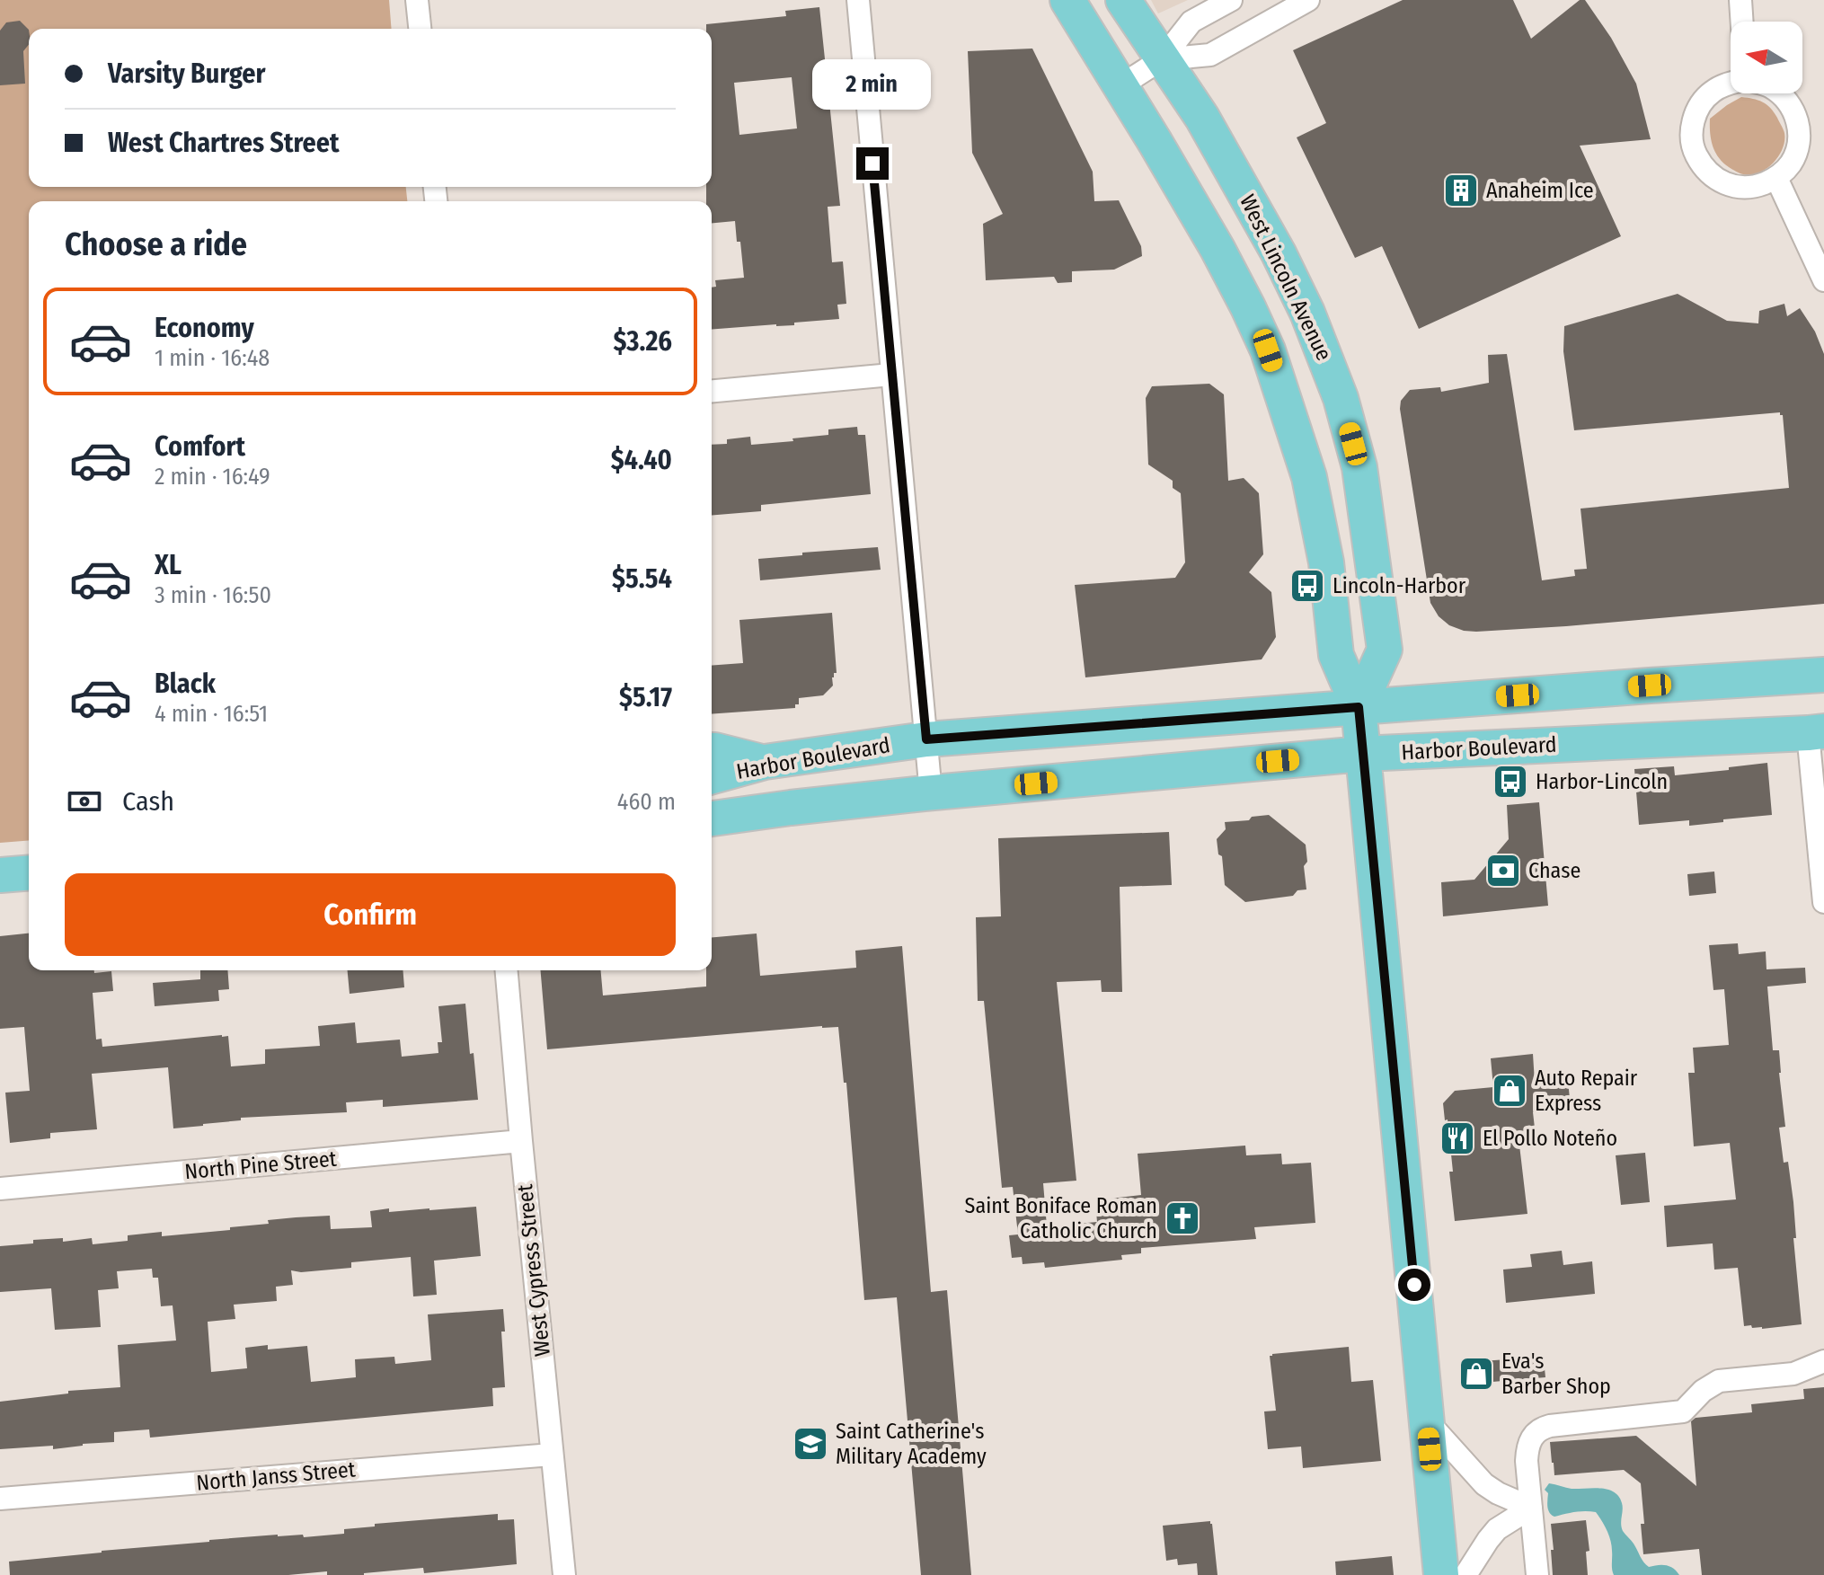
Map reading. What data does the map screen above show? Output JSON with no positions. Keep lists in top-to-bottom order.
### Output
{
  "streets": {
    "main road": ["West Lincoln Avenue", "Harbor Boulevard"],
    "street": ["North Pine Street", "West Cypress Street", "North Janss Street"]
  },
  "crossings": [
    ["West Lincoln Avenue", "Harbor Boulevard"],
    ["North Pine Street", "West Cypress Street"],
    ["West Cypress Street", "North Janss Street"]
  ],
  "places": {
    "building": ["Anaheim Ice"],
    "bus stop": ["Lincoln-Harbor", "Harbor-Lincoln"],
    "bank": ["Chase"],
    "shop": ["Auto Repair Express", "Eva's Barber Shop"],
    "restaurant": ["El Pollo Noteño"],
    "church": ["Saint Boniface Roman Catholic Church"],
    "school or university": ["Saint Catherine's Military Academy"]
  },
  "north": "left",
  "page": {
    "banner": ["Varsity Burger", "West Chartres Street"],
    "bubble": "2 min",
    "heading": "Choose a ride",
    "list": [
      {
        "name": "Economy",
        "note": "1 min · 16:48",
        "value": "$3.26"
      },
      {
        "name": "Comfort",
        "note": "2 min · 16:49",
        "value": "$4.40"
      },
      {
        "name": "XL",
        "note": "3 min · 16:50",
        "value": "$5.54"
      },
      {
        "name": "Black",
        "note": "4 min · 16:51",
        "value": "$5.17"
      }
    ],
    "pay": ["Cash", "460 m"],
    "buttons": "Confirm"
  }
}
